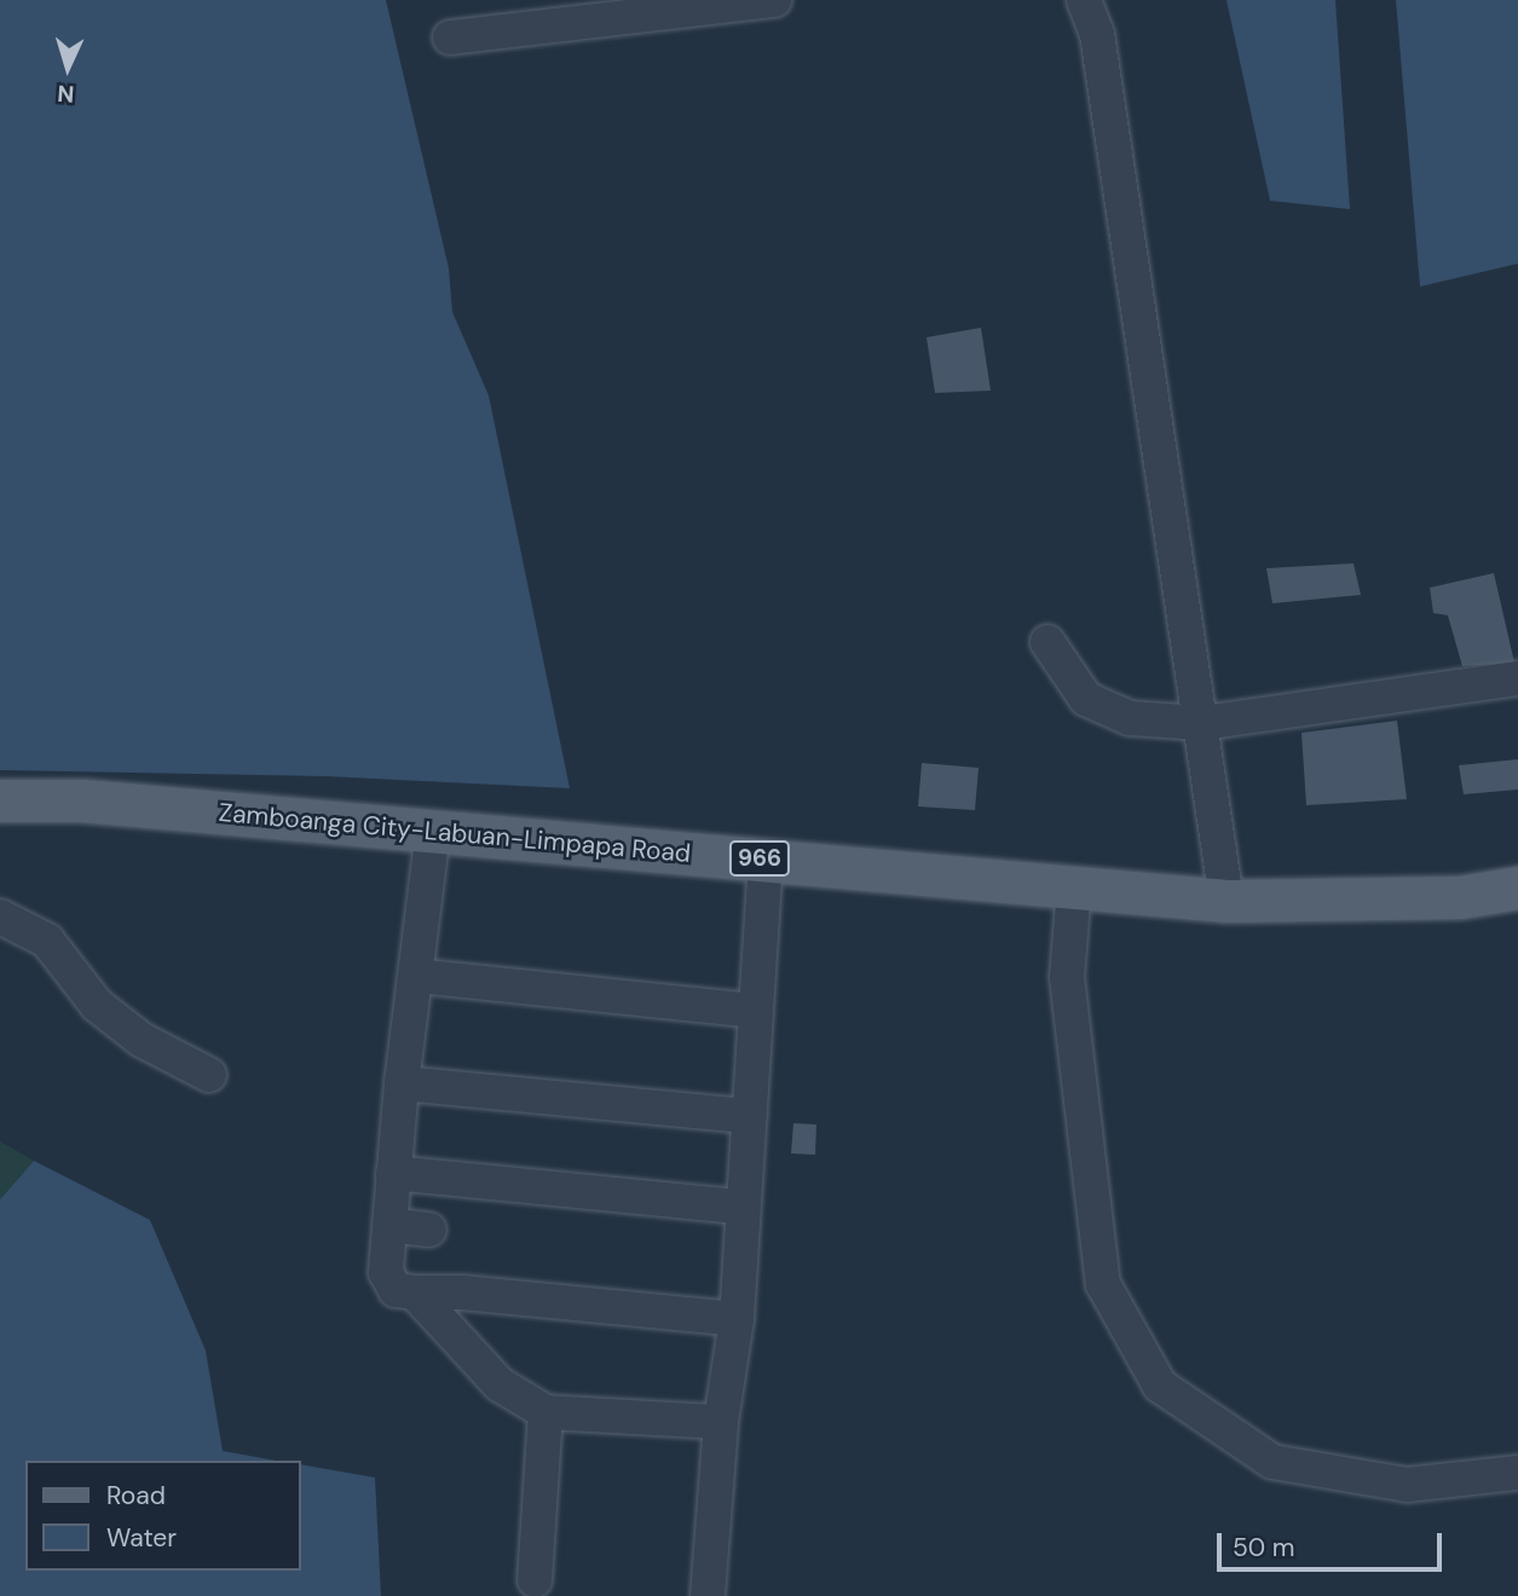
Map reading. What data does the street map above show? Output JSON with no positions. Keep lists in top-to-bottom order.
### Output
{
  "streets": {
    "main road": ["Zamboanga City-Labuan-Limpapa Road", "966"]
  },
  "legend": ["Road", "Water"],
  "scale_bar": "50 m",
  "north": "bottom"
}
